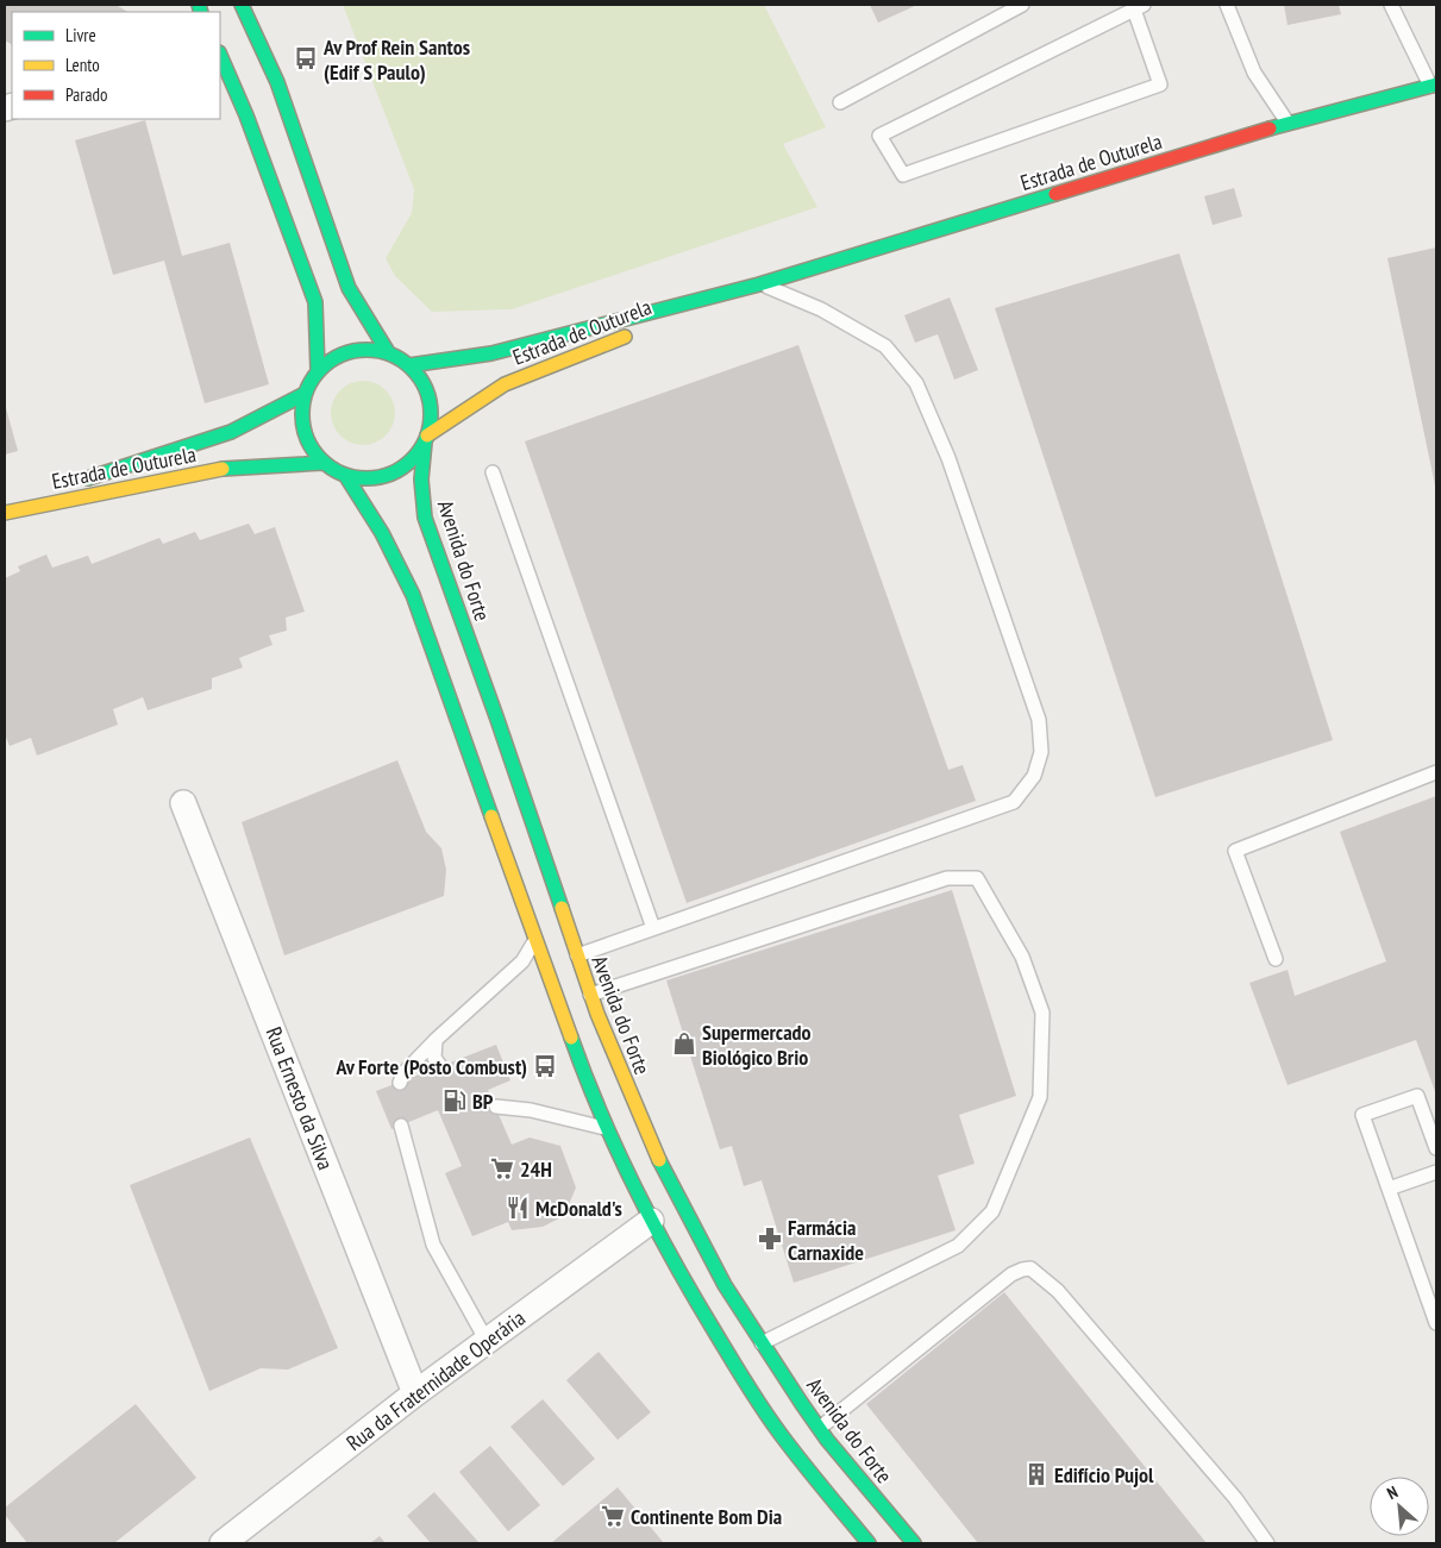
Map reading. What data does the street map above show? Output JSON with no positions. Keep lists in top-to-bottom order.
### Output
{
  "streets": {
    "street": [
      "Estrada de Outurela",
      "Avenida do Forte",
      "Rua Ernesto da Silva",
      "Rua da Fraternidade Operária"
    ]
  },
  "crossings": [
    ["Estrada de Outurela", "Avenida do Forte"],
    ["Rua Ernesto da Silva", "Rua da Fraternidade Operária"]
  ],
  "places": {
    "bus stop": ["Av Prof Rein Santos (Edif S Paulo)", "Av Forte (Posto Combust)"],
    "shop": ["Supermercado Biológico Brio"],
    "fuel station": ["BP"],
    "supermarket": ["24H", "Continente Bom Dia"],
    "restaurant": ["McDonald's"],
    "pharmacy": ["Farmácia Carnaxide"],
    "building": ["Edifício Pujol"]
  },
  "legend": ["Livre", "Lento", "Parado"],
  "north": "top left"
}
